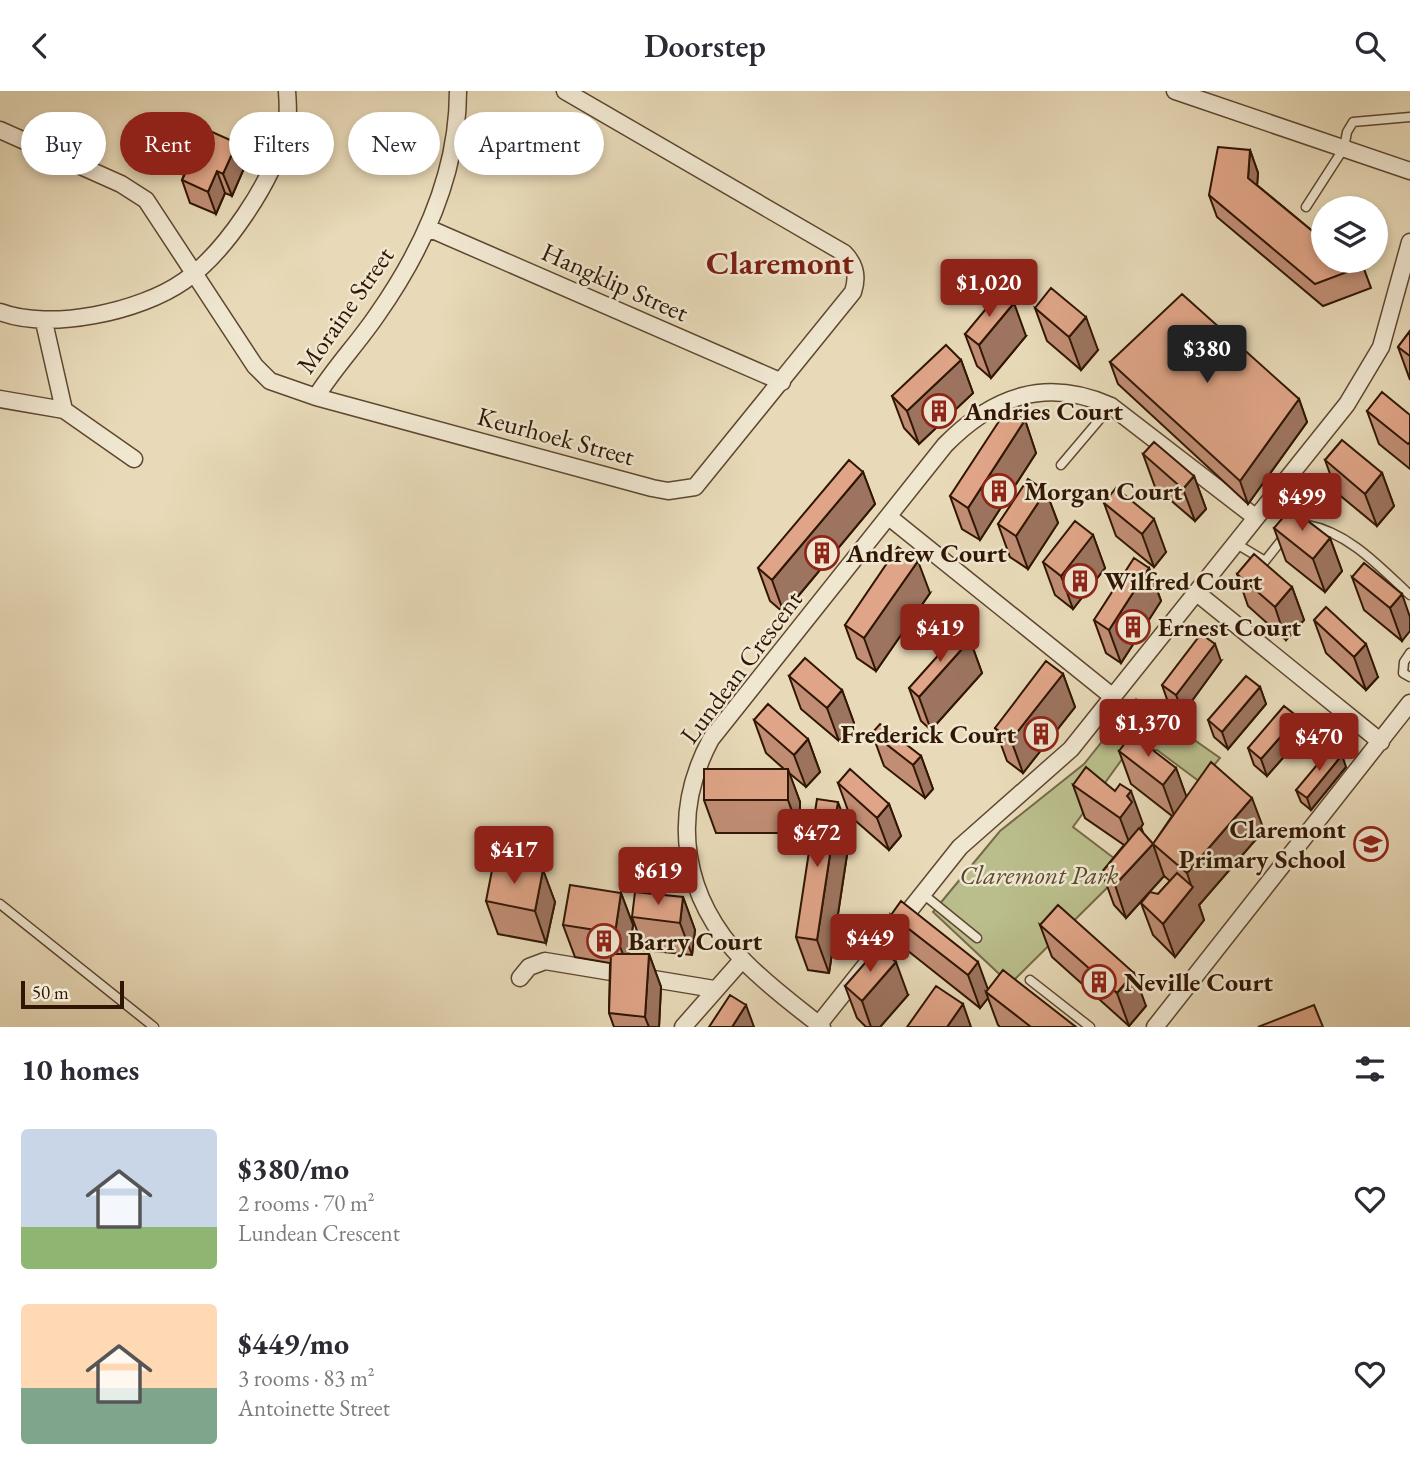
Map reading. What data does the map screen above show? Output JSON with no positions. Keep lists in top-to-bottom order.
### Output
{
  "streets": {
    "street": [
      "Hangklip Street",
      "Moraine Street",
      "Keurhoek Street",
      "Lundean Crescent"
    ]
  },
  "crossings": [
    ["Hangklip Street", "Moraine Street"],
    ["Hangklip Street", "Keurhoek Street"],
    ["Moraine Street", "Keurhoek Street"]
  ],
  "districts": ["Claremont"],
  "parks": ["Claremont Park"],
  "places": {
    "building": [
      "Andries Court",
      "Morgan Court",
      "Andrew Court",
      "Wilfred Court",
      "Ernest Court",
      "Frederick Court",
      "Barry Court",
      "Neville Court"
    ],
    "school or university": ["Claremont Primary School"]
  },
  "scale_bar": "50 m",
  "page": {
    "header": "Doorstep",
    "chip": [
      "Buy",
      "Rent",
      "Filters",
      "New",
      "Apartment"
    ],
    "price": [
      "$1,020",
      "$380",
      "$499",
      "$419",
      "$1,370",
      "$470",
      "$472",
      "$417",
      "$619",
      "$449"
    ],
    "scale": "50 m",
    "heading": "10 homes",
    "list": [
      {
        "name": "$380/mo",
        "note": "2 rooms · 70 m² · Lundean Crescent"
      },
      {
        "name": "$449/mo",
        "note": "3 rooms · 83 m² · Antoinette Street"
      }
    ]
  }
}
